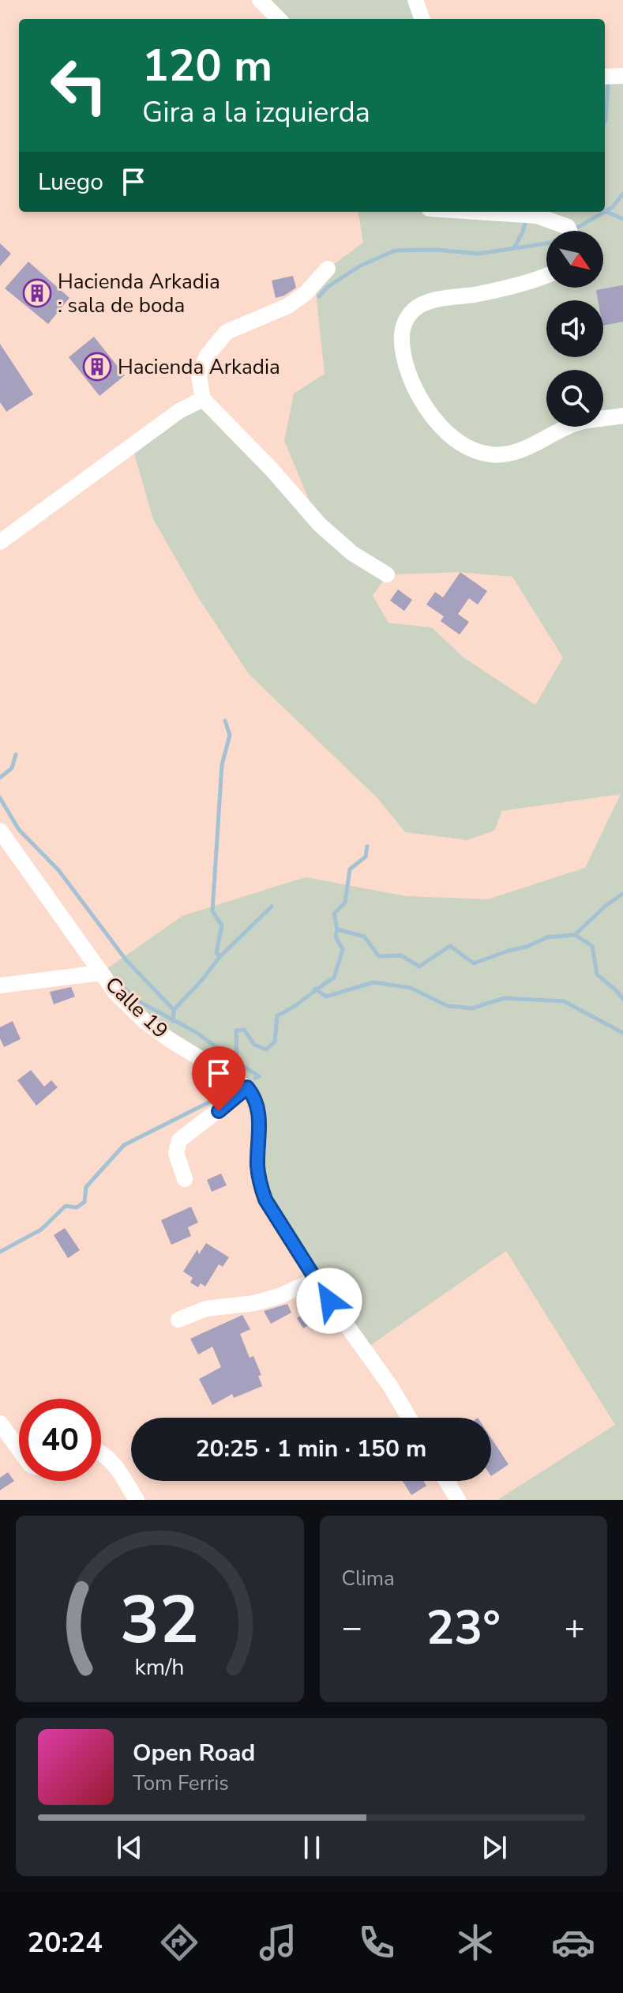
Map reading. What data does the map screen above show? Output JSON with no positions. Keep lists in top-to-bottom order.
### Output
{
  "streets": {
    "street": ["Calle 19"]
  },
  "places": {
    "building": ["Hacienda Arkadia : sala de boda", "Hacienda Arkadia"]
  },
  "north": "bottom right",
  "page": {
    "turn": ["120 m", "Gira a la izquierda"],
    "then": "Luego",
    "limit": "40",
    "trip": "20:25 · 1 min · 150 m",
    "tile": "Clima",
    "heat": ["−", "23°", "+"],
    "song": ["Open Road", "Tom Ferris"],
    "tabs": "20:24",
    "gauge": ["32", "km/h"]
  }
}
